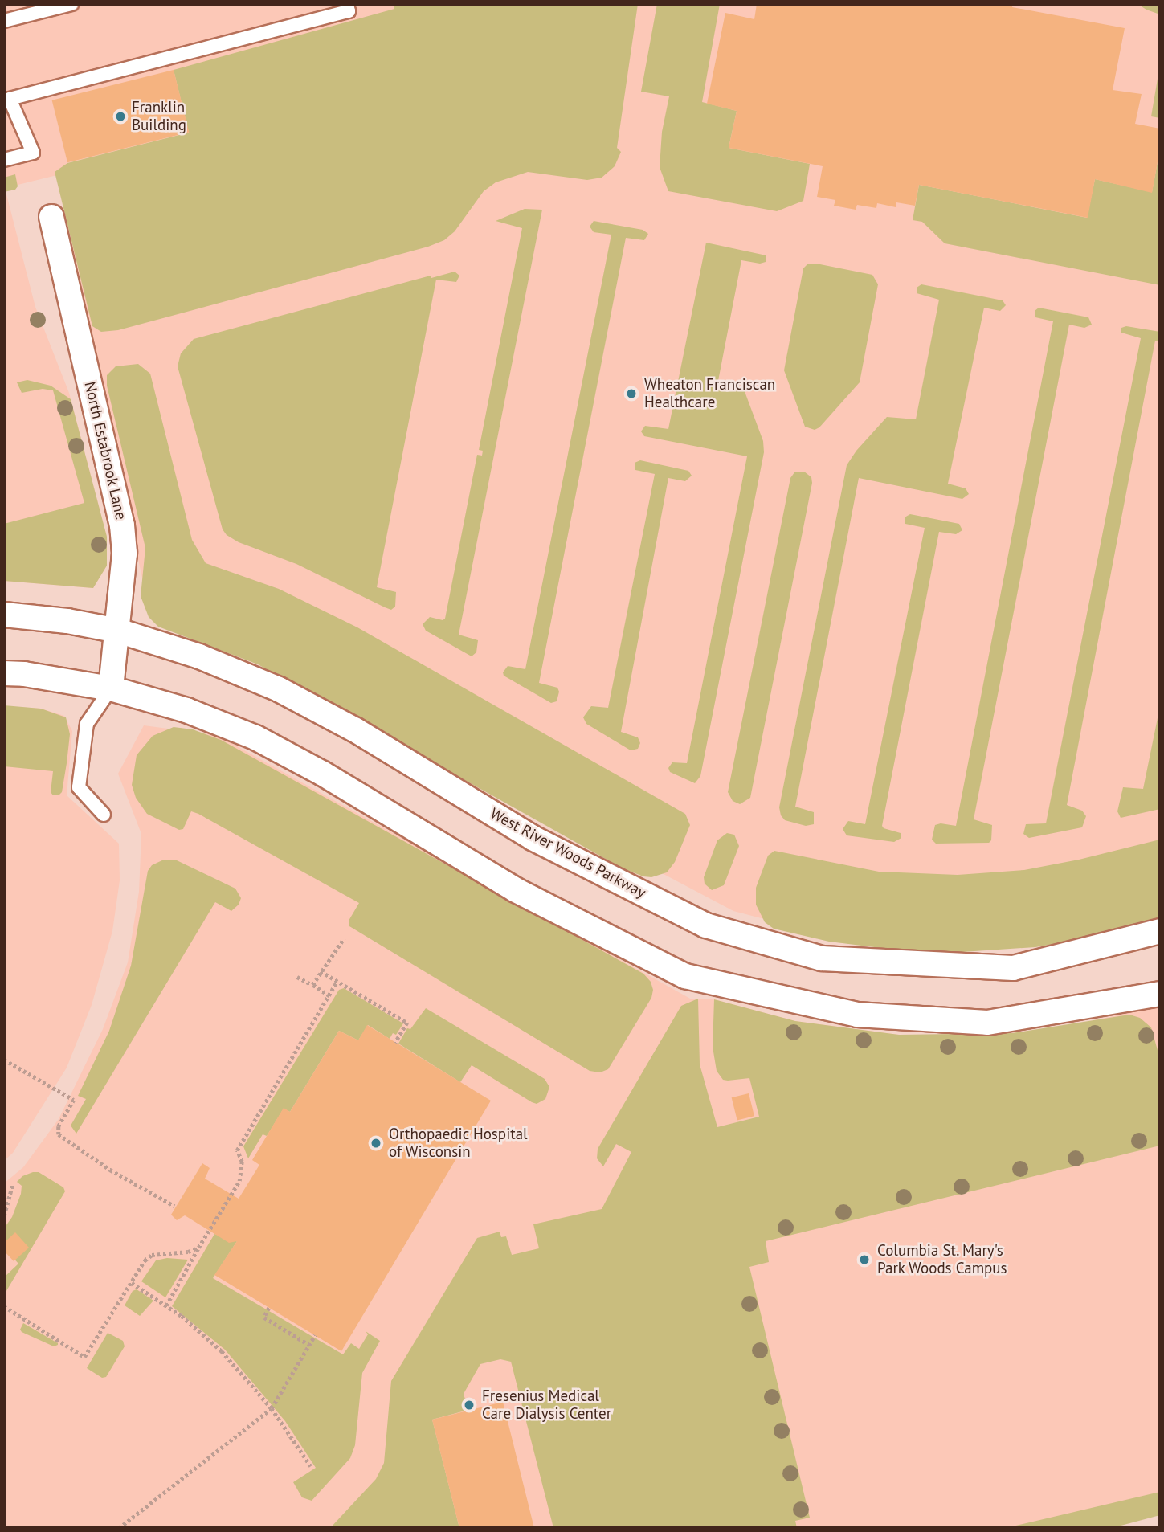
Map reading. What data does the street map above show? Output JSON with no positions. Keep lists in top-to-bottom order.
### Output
{
  "streets": {
    "street": ["North Estabrook Lane", "West River Woods Parkway"]
  },
  "crossings": [
    ["North Estabrook Lane", "West River Woods Parkway"]
  ],
  "places": [
    "Franklin Building",
    "Wheaton Franciscan Healthcare",
    "Orthopaedic Hospital of Wisconsin",
    "Columbia St. Mary's Park Woods Campus",
    "Fresenius Medical Care Dialysis Center"
  ]
}
